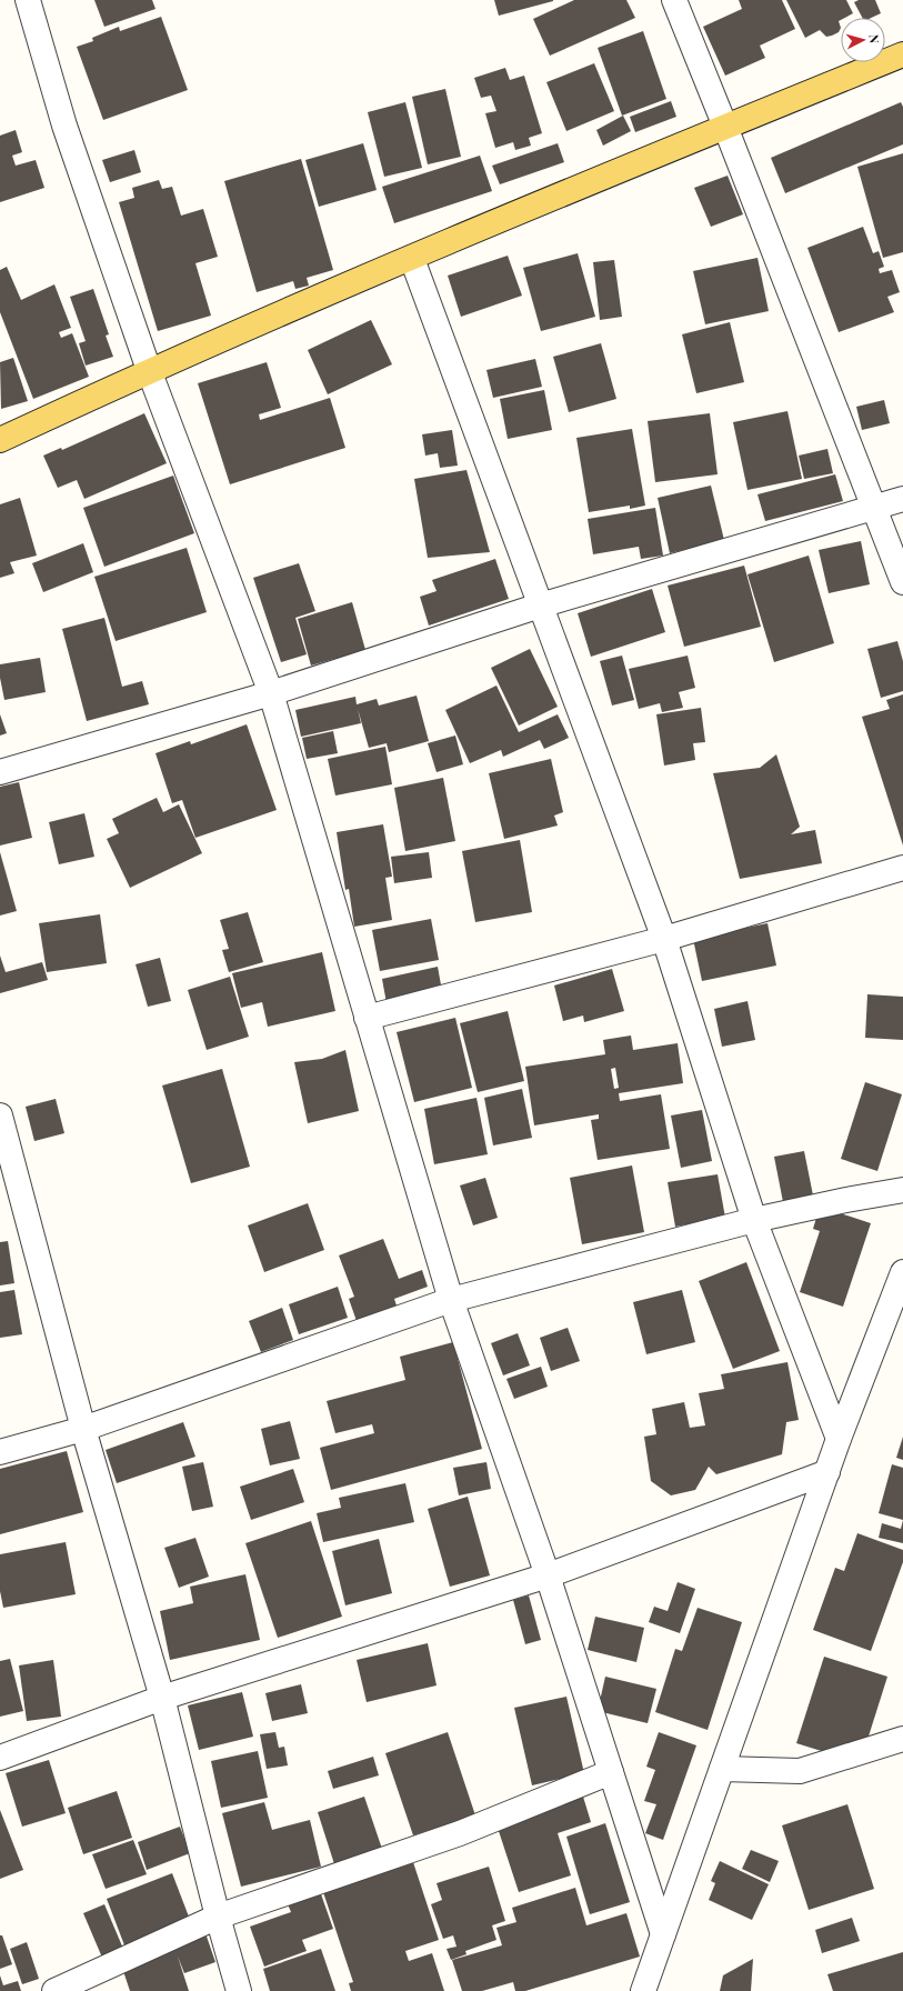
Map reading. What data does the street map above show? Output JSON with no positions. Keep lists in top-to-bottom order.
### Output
{
  "north": "right"
}
